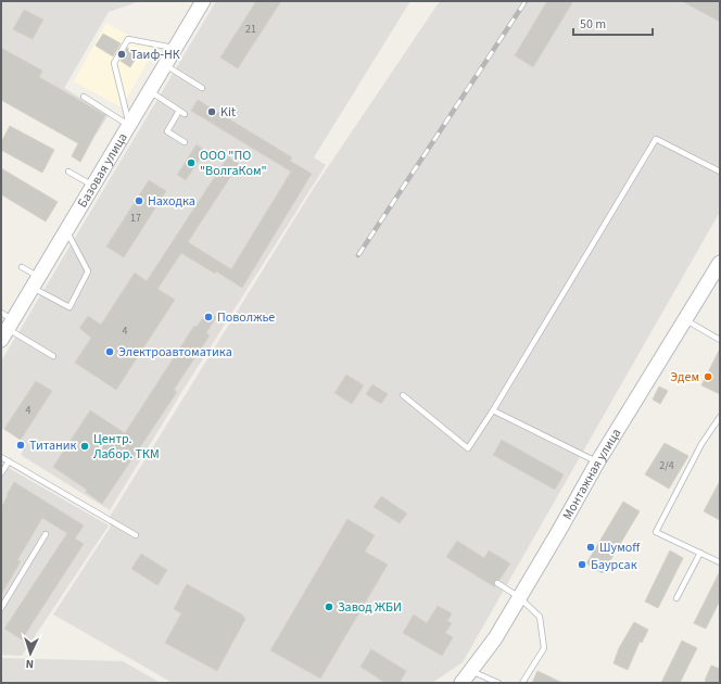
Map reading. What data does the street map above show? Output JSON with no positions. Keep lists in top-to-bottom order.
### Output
{
  "streets": {
    "street": ["Базовая улица", "Монтажная улица"]
  },
  "places": [
    "Таиф-НК",
    "Kit",
    "ООО \"ПО \"ВолгаКом\"",
    "Находка",
    "Поволжье",
    "Электроавтоматика",
    "Эдем",
    "Титаник",
    "Центр. Лабор. ТКМ",
    "Шумоff",
    "Баурсак",
    "Завод ЖБИ"
  ],
  "house_numbers": [
    "21",
    "17",
    "4",
    "4",
    "2/4"
  ],
  "scale_bar": "50 m",
  "north": "bottom"
}
